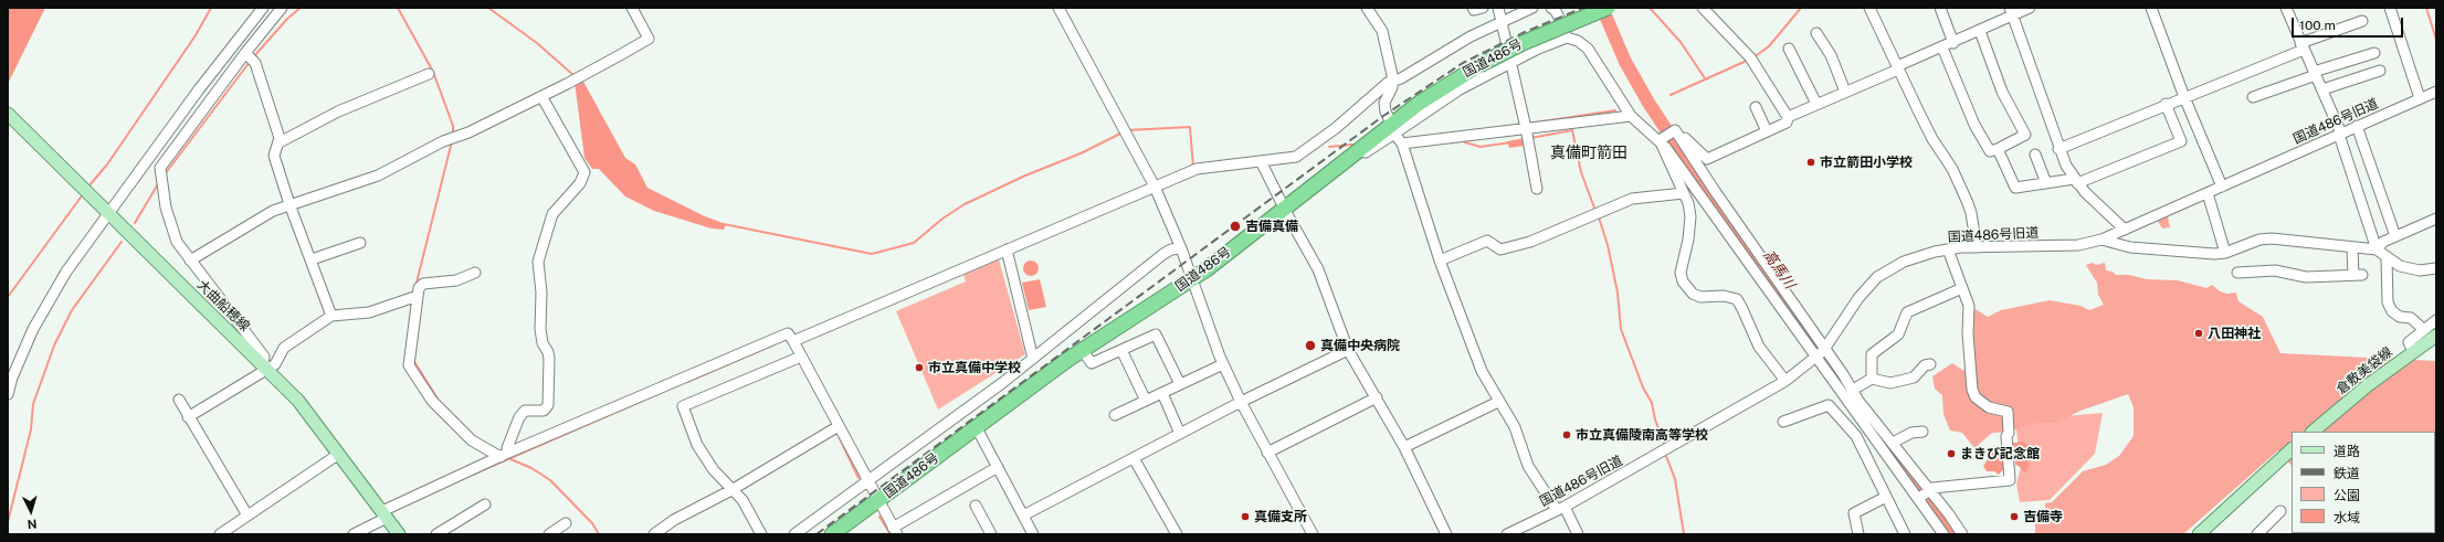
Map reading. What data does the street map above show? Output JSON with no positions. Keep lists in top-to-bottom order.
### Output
{
  "streets": {
    "highway": ["国道486号"],
    "main road": ["大曲船穂線", "倉敷美袋線"],
    "street": ["国道486号旧道"]
  },
  "districts": ["真備町箭田"],
  "water": ["高馬川"],
  "places": [
    "市立箭田小学校",
    "吉備真備",
    "八田神社",
    "真備中央病院",
    "市立真備中学校",
    "市立真備陵南高等学校",
    "まきび記念館",
    "真備支所",
    "吉備寺"
  ],
  "legend": [
    "道路",
    "鉄道",
    "公園",
    "水域"
  ],
  "scale_bar": "100 m",
  "north": "bottom"
}
